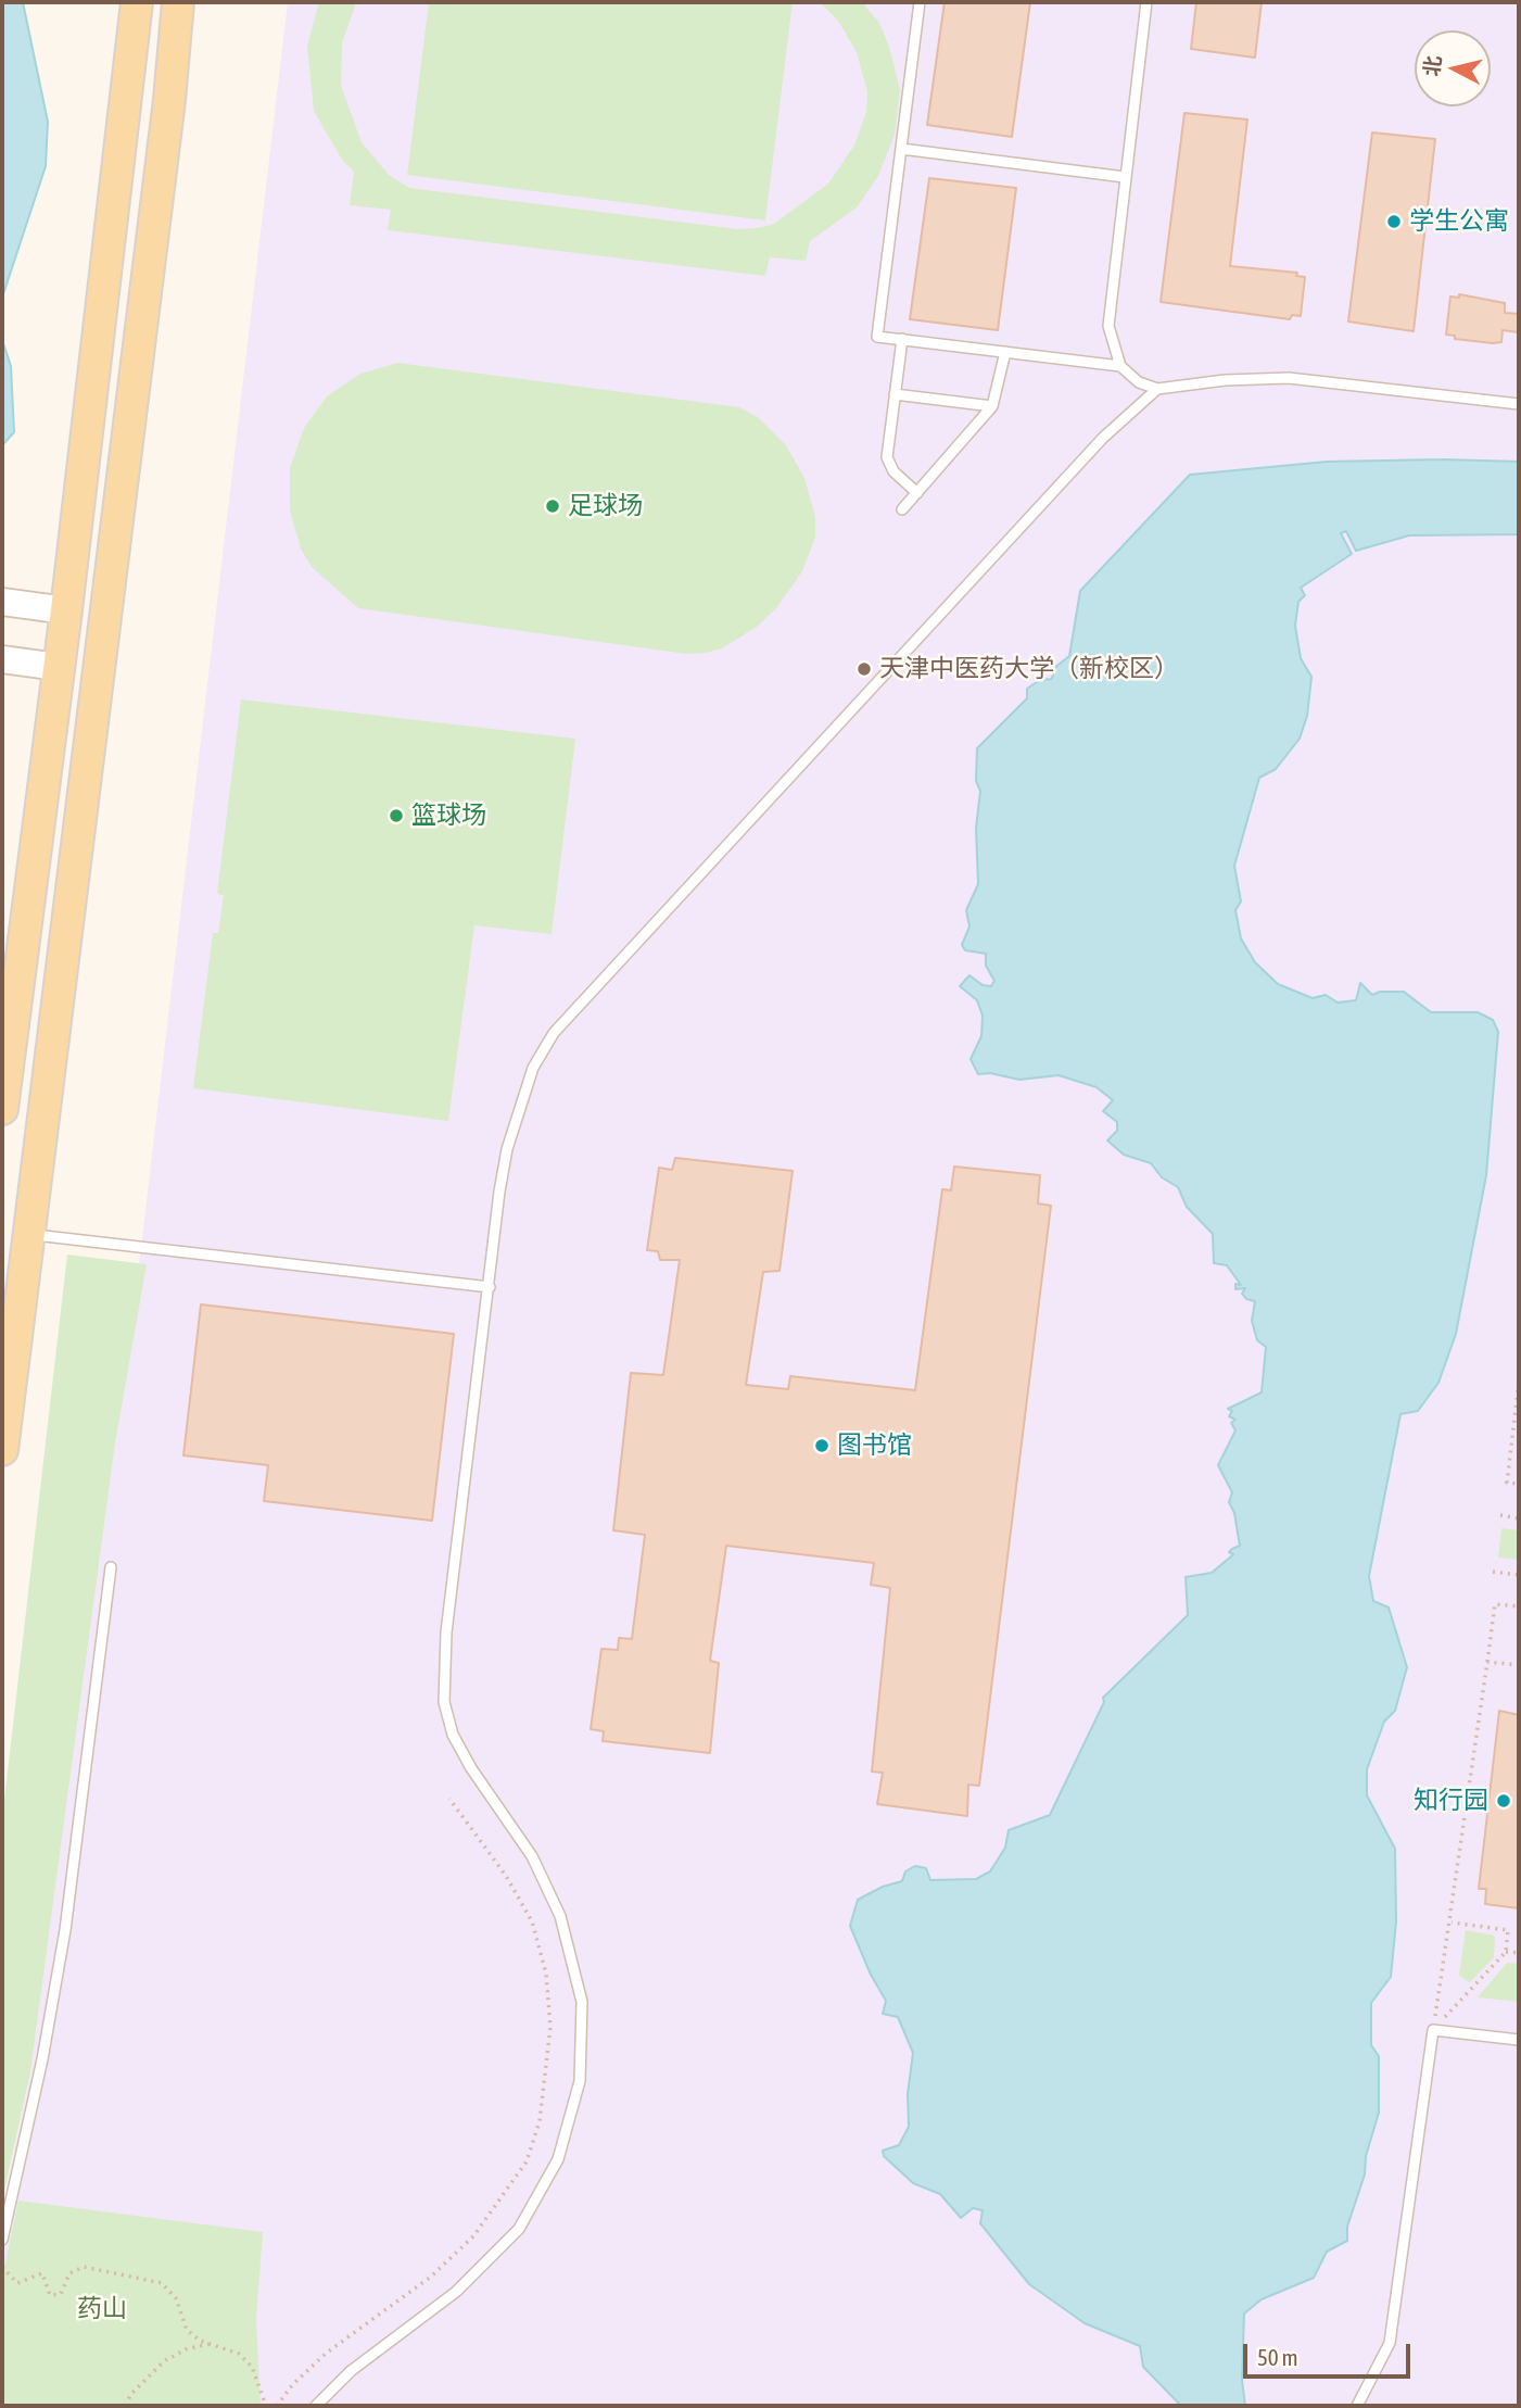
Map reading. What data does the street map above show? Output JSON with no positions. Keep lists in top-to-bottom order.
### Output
{
  "parks": ["药山"],
  "places": [
    "学生公寓",
    "足球场",
    "天津中医药大学（新校区）",
    "篮球场",
    "图书馆",
    "知行园"
  ],
  "scale_bar": "50 m",
  "north": "left"
}
